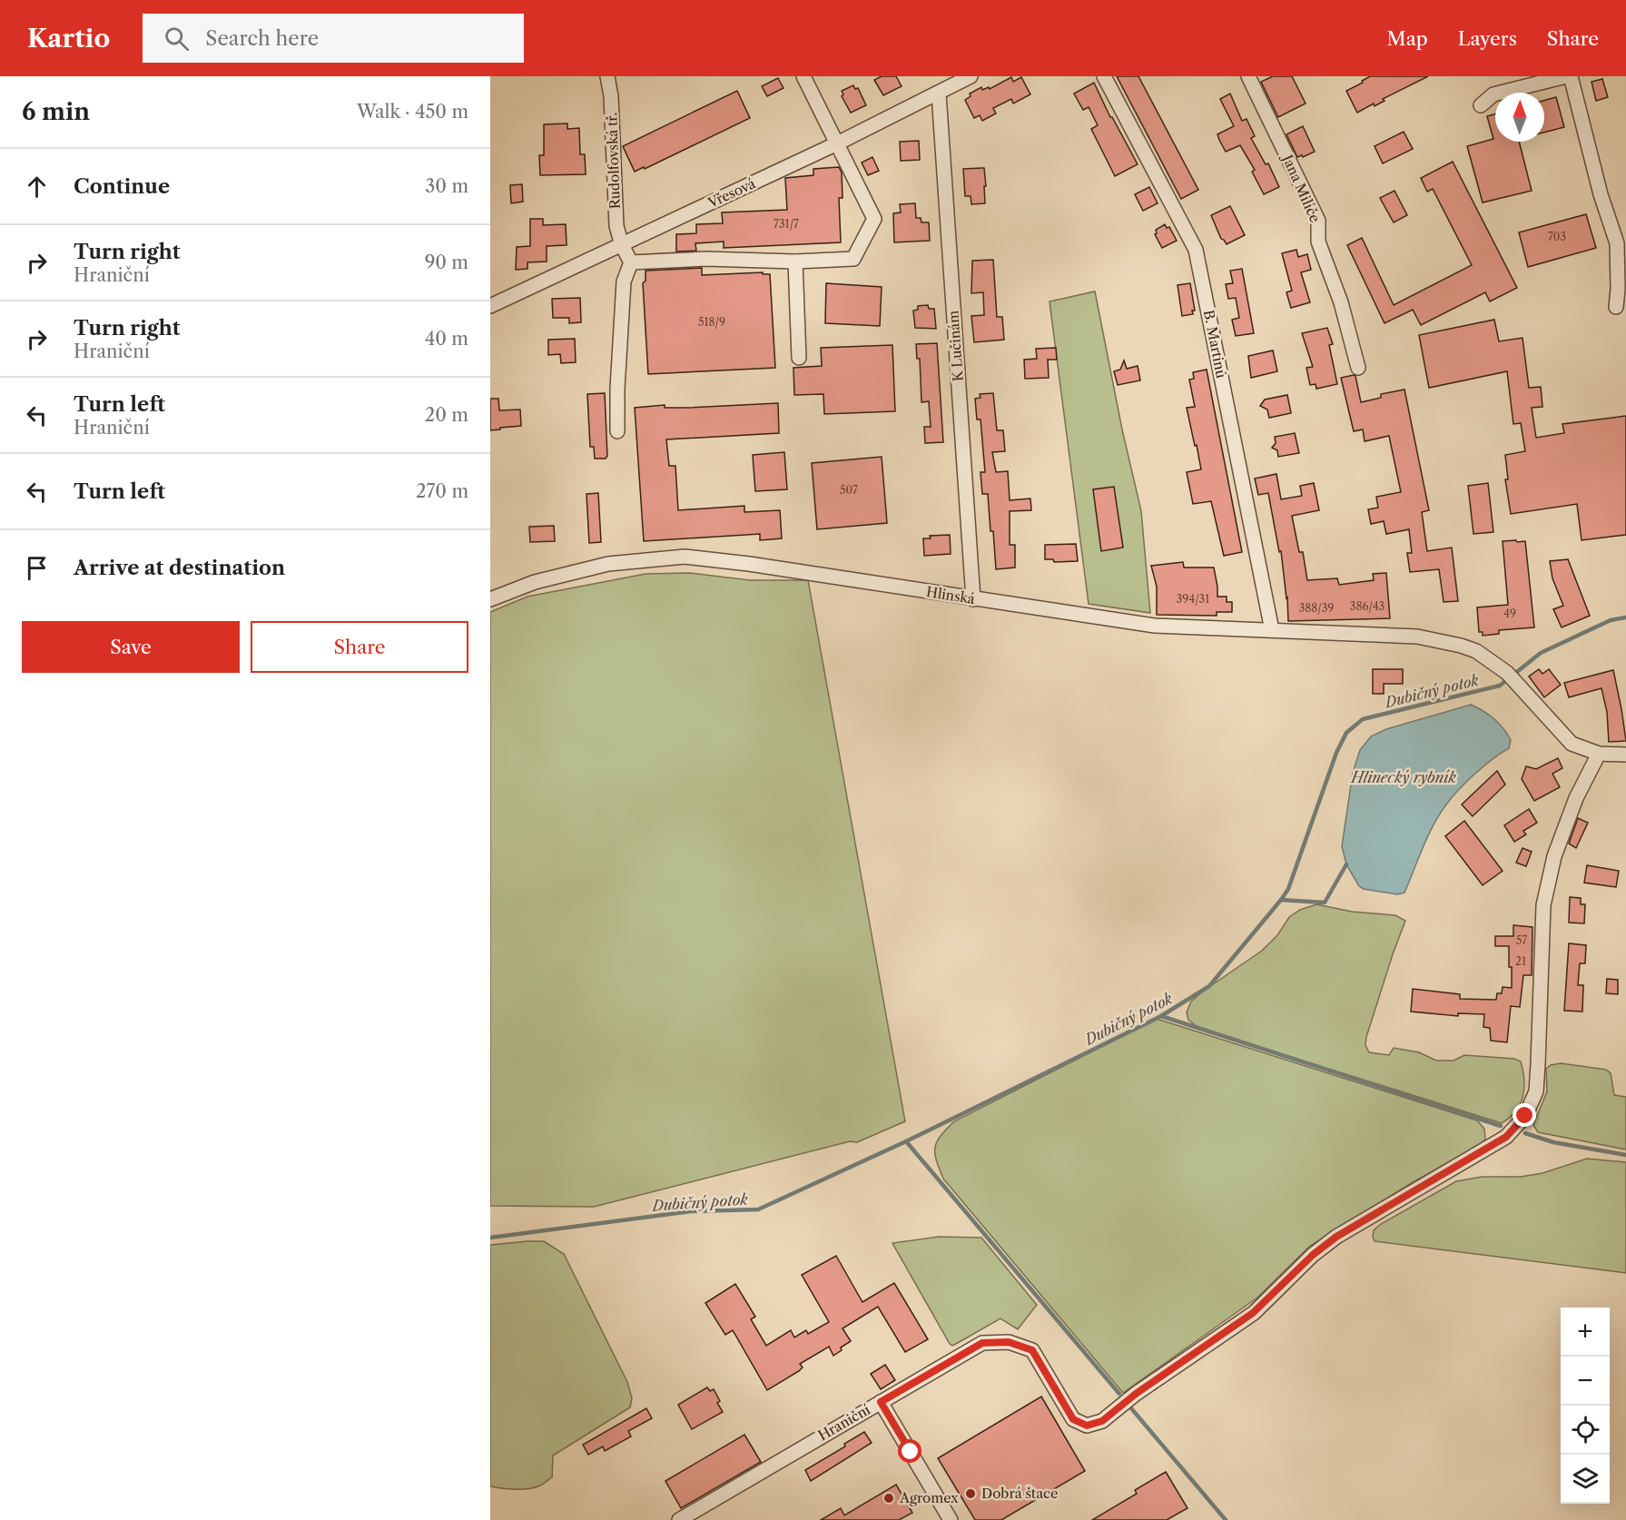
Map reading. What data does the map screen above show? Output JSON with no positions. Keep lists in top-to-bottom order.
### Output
{
  "streets": {
    "street": [
      "Rudolfovská tř.",
      "Jana Milíče",
      "Vřesová",
      "B. Martinů",
      "K Lučinám",
      "Hlinská",
      "Hraniční"
    ]
  },
  "crossings": [
    ["Rudolfovská tř.", "Vřesová"],
    ["Vřesová", "K Lučinám"],
    ["B. Martinů", "Hlinská"],
    ["K Lučinám", "Hlinská"],
    ["Hlinská", "Hraniční"]
  ],
  "water": ["Dubičný potok", "Hlinecký rybník"],
  "places": ["Dobrá štace", "Agromex"],
  "house_numbers": [
    "731/7",
    "703",
    "518/9",
    "507",
    "394/31",
    "386/43",
    "388/39",
    "49",
    "57",
    "21"
  ],
  "north": "top",
  "page": {
    "header": "Kartio",
    "search": "Search here",
    "nav": ["Map", "Layers", "Share"],
    "heading": ["6 min", "Walk · 450 m"],
    "list": [
      ["Continue", "30 m"],
      ["Turn right", "Hraniční", "90 m"],
      ["Turn right", "Hraniční", "40 m"],
      ["Turn left", "Hraniční", "20 m"],
      ["Turn left", "270 m"],
      "Arrive at destination"
    ],
    "buttons": ["Save", "Share"],
    "map_buttons": ["+", "−"]
  }
}
